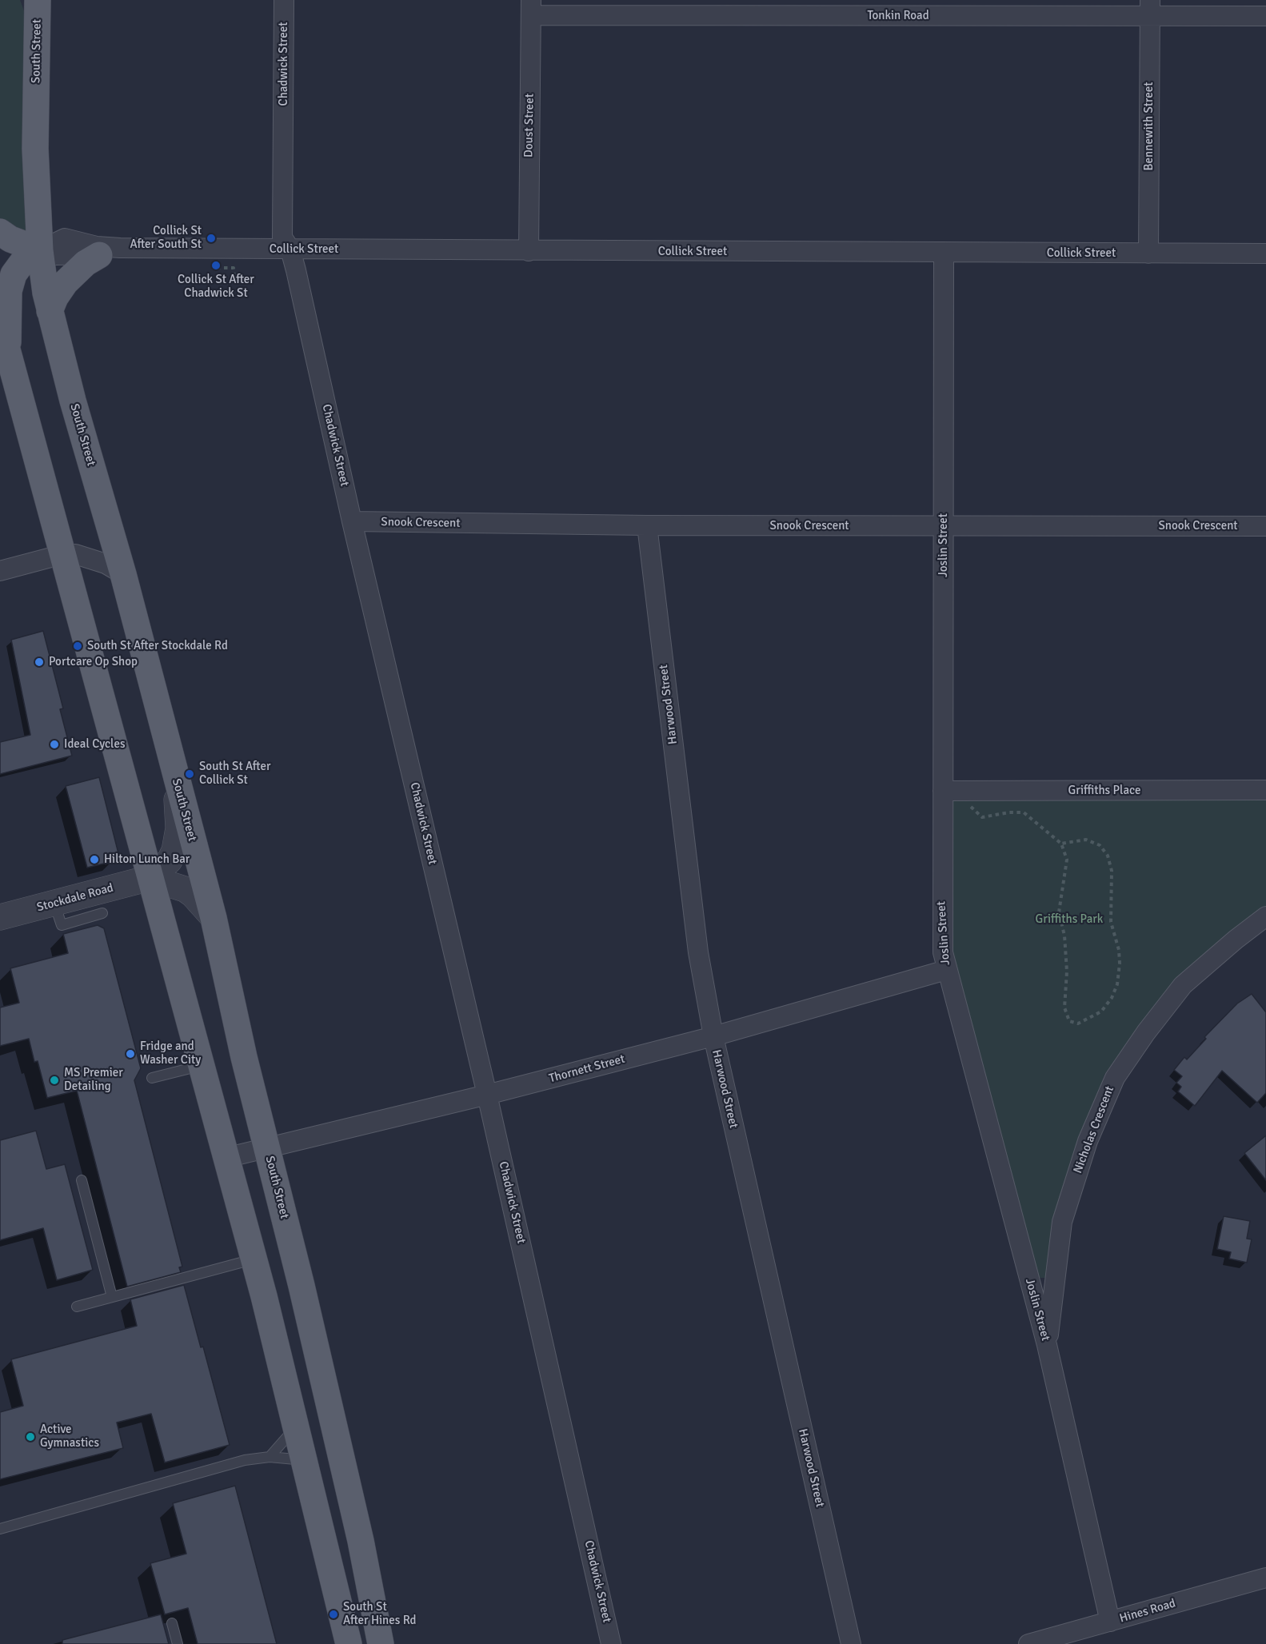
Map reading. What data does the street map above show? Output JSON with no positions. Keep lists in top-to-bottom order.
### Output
{
  "streets": {
    "main road": ["South Street"],
    "street": [
      "Tonkin Road",
      "Chadwick Street",
      "Doust Street",
      "Bennewith Street",
      "Collick Street",
      "Snook Crescent",
      "Joslin Street",
      "Harwood Street",
      "Griffiths Place",
      "Stockdale Road",
      "Thornett Street",
      "Nicholas Crescent",
      "Hines Road"
    ]
  },
  "crossings": [
    ["Tonkin Road", "Doust Street"],
    ["Tonkin Road", "Bennewith Street"],
    ["South Street", "Collick Street"],
    ["South Street", "Stockdale Road"],
    ["South Street", "Thornett Street"],
    ["Chadwick Street", "Collick Street"],
    ["Chadwick Street", "Snook Crescent"],
    ["Chadwick Street", "Thornett Street"],
    ["Doust Street", "Collick Street"],
    ["Bennewith Street", "Collick Street"],
    ["Collick Street", "Joslin Street"],
    ["Snook Crescent", "Joslin Street"],
    ["Snook Crescent", "Harwood Street"],
    ["Joslin Street", "Griffiths Place"],
    ["Joslin Street", "Thornett Street"],
    ["Joslin Street", "Nicholas Crescent"],
    ["Joslin Street", "Hines Road"],
    ["Harwood Street", "Thornett Street"]
  ],
  "parks": ["Griffiths Park"],
  "places": [
    "Collick St After South St",
    "Collick St After Chadwick St",
    "South St After Stockdale Rd",
    "Portcare Op Shop",
    "Ideal Cycles",
    "South St After Collick St",
    "Hilton Lunch Bar",
    "Fridge and Washer City",
    "MS Premier Detailing",
    "Active Gymnastics",
    "South St After Hines Rd"
  ]
}
